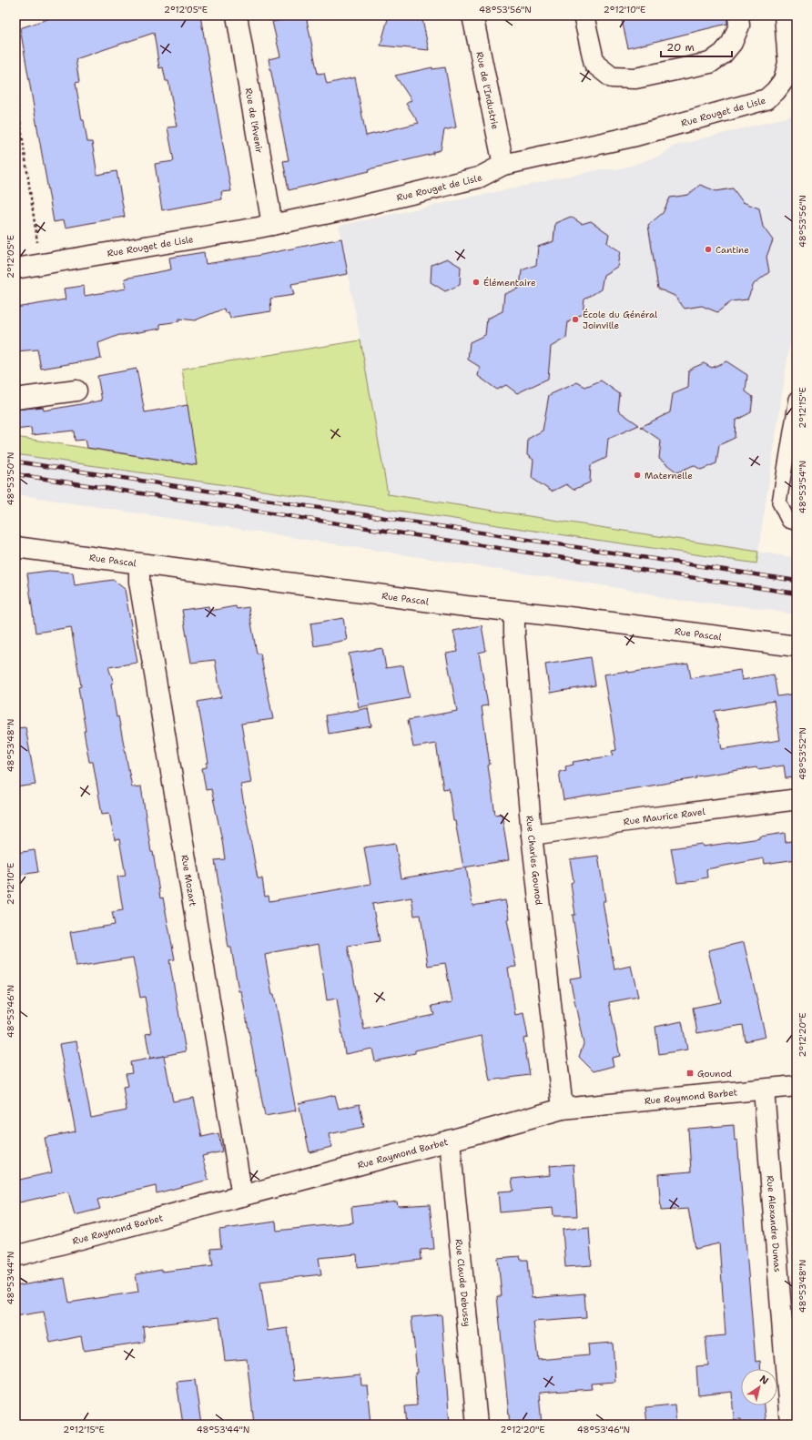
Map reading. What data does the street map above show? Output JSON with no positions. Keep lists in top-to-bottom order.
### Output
{
  "streets": {
    "street": [
      "Rue de l'Industrie",
      "Rue Rouget de Lisle",
      "Rue de l'Avenir",
      "Rue Pascal",
      "Rue Maurice Ravel",
      "Rue Charles Gounod",
      "Rue Mozart",
      "Rue Raymond Barbet",
      "Rue Alexandre Dumas",
      "Rue Claude Debussy"
    ]
  },
  "crossings": [
    ["Rue de l'Industrie", "Rue Rouget de Lisle"],
    ["Rue Rouget de Lisle", "Rue de l'Avenir"],
    ["Rue Pascal", "Rue Charles Gounod"],
    ["Rue Pascal", "Rue Mozart"],
    ["Rue Maurice Ravel", "Rue Charles Gounod"],
    ["Rue Charles Gounod", "Rue Raymond Barbet"],
    ["Rue Mozart", "Rue Raymond Barbet"],
    ["Rue Raymond Barbet", "Rue Alexandre Dumas"],
    ["Rue Raymond Barbet", "Rue Claude Debussy"]
  ],
  "places": {
    "other": [
      "Cantine",
      "Élémentaire",
      "École du Général Joinville",
      "Maternelle"
    ],
    "transit": ["Gounod"]
  },
  "scale_bar": "20 m",
  "north": "top right",
  "coordinates": [
    "2°12'05\"E",
    "48°53'56\"N",
    "2°12'10\"E",
    "2°12'15\"E",
    "48°53'50\"N",
    "48°53'54\"N",
    "48°53'48\"N",
    "48°53'52\"N",
    "48°53'46\"N",
    "2°12'20\"E",
    "48°53'44\"N"
  ]
}
